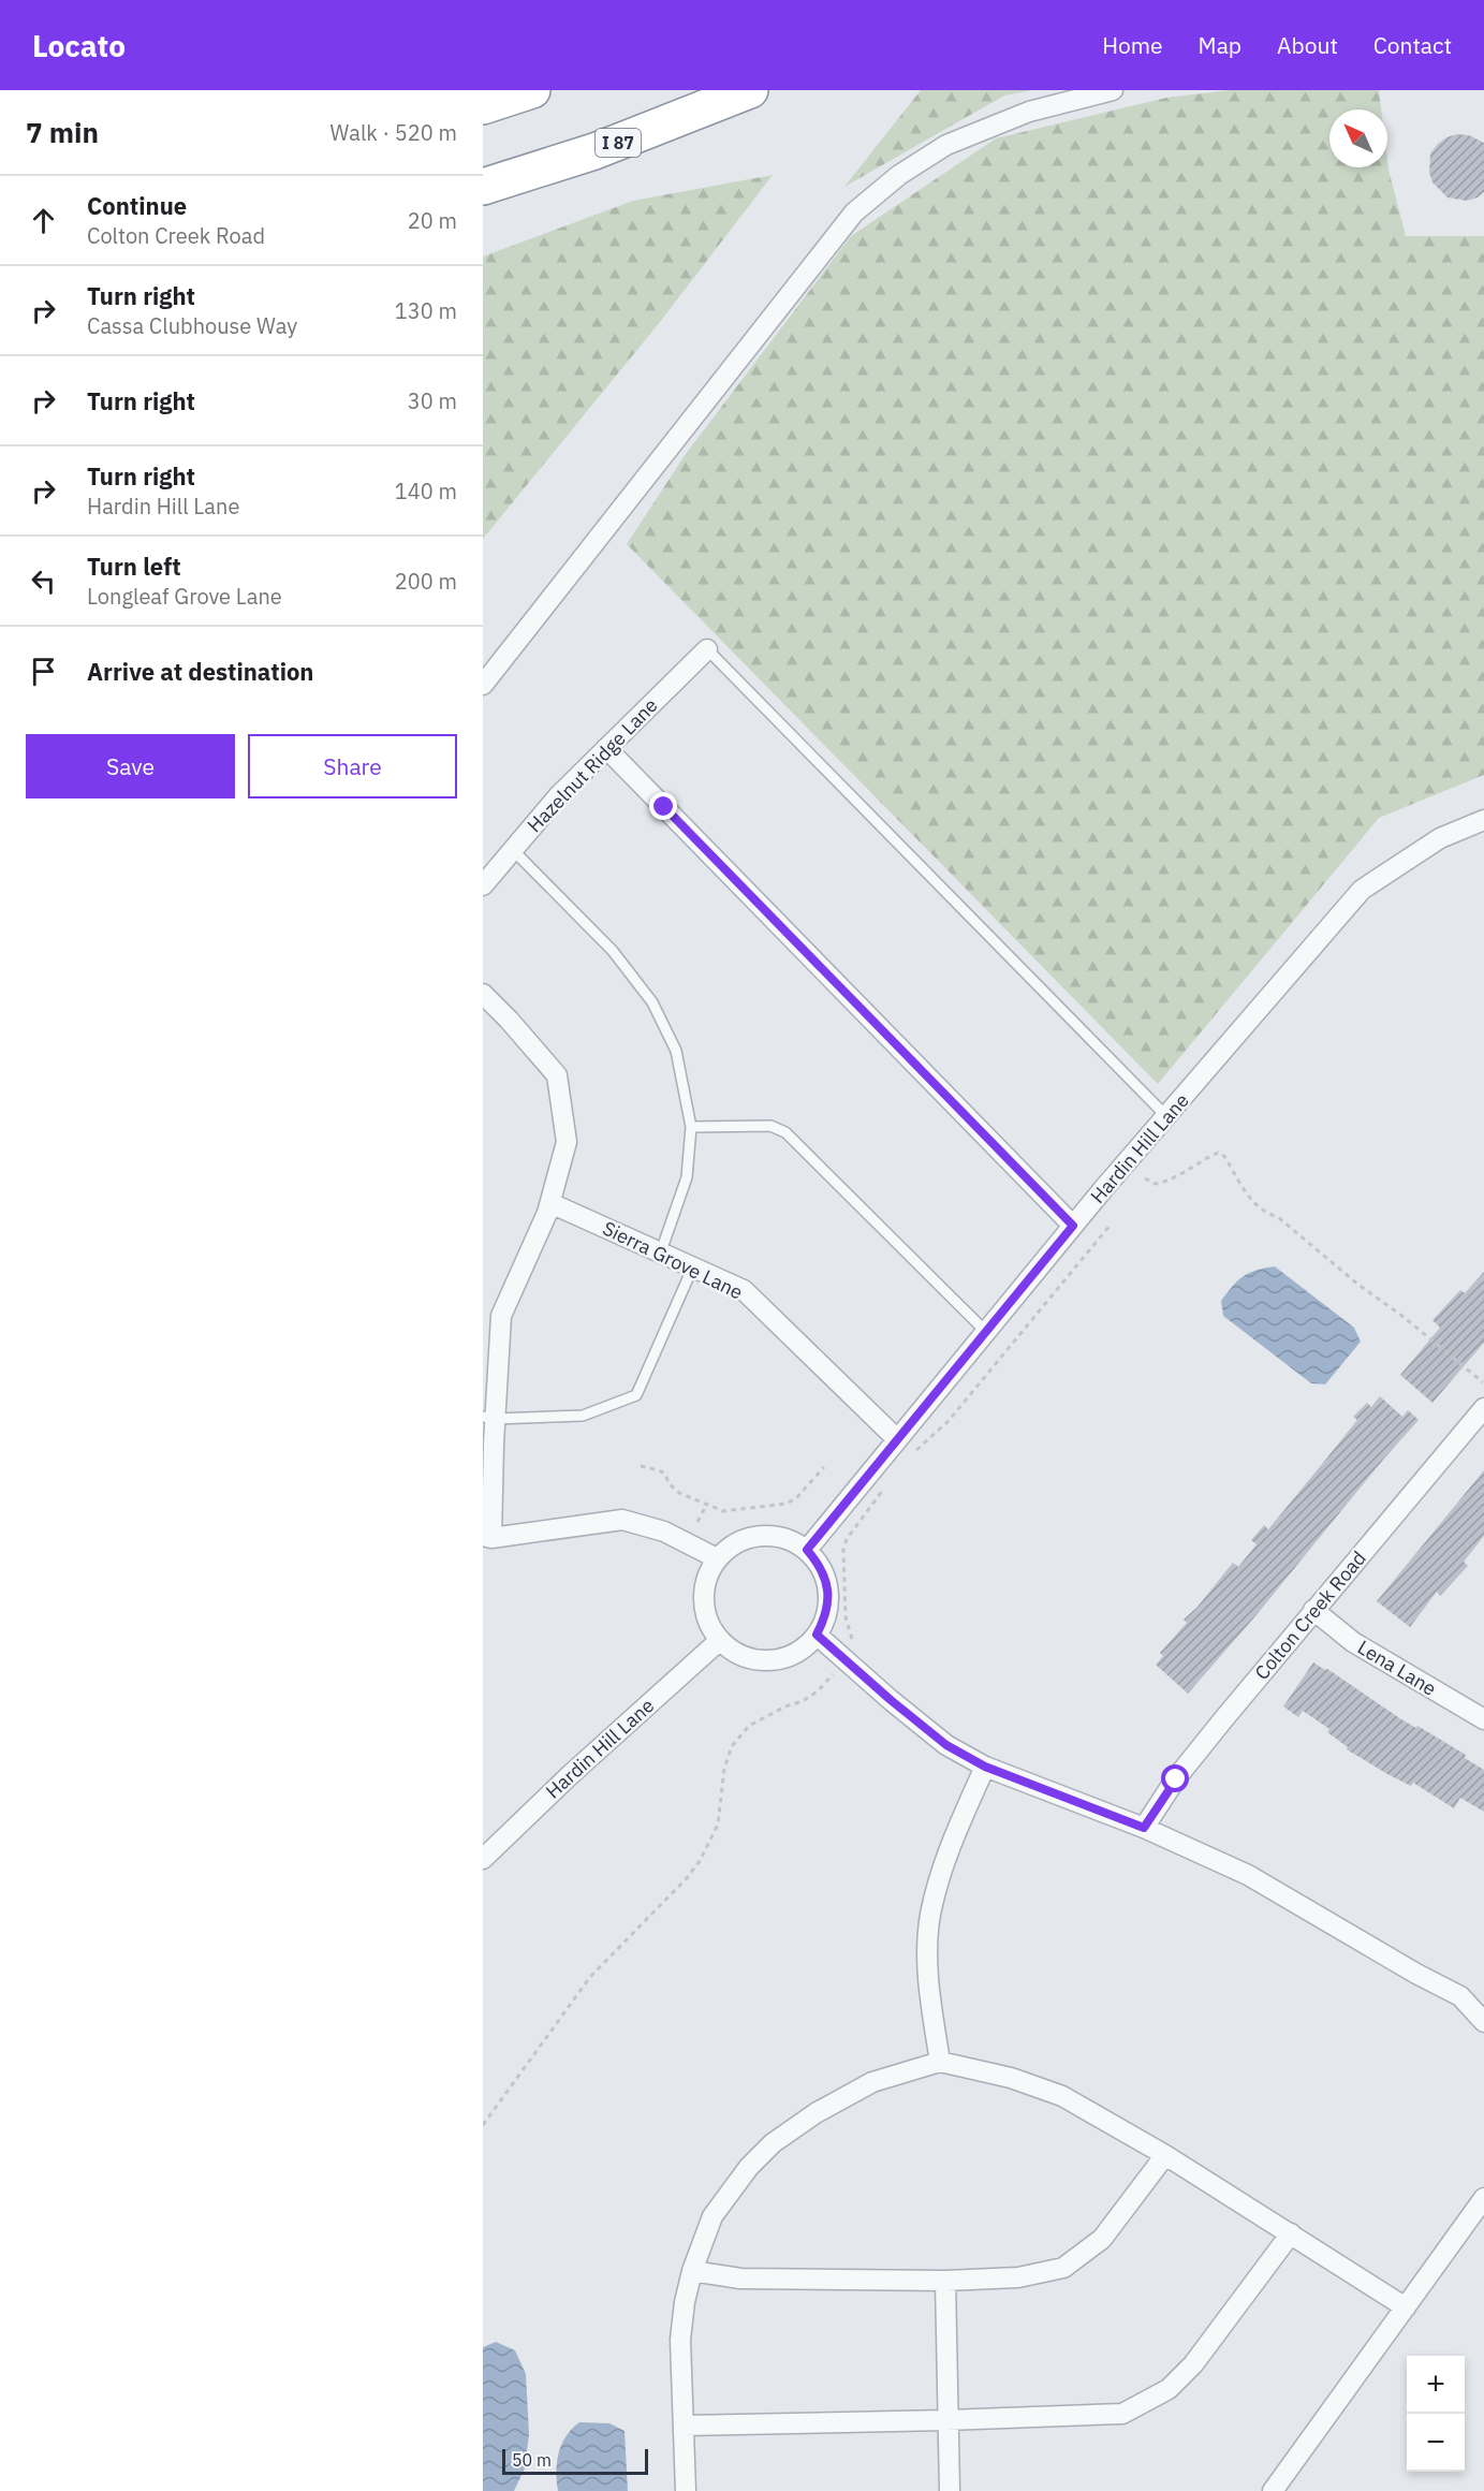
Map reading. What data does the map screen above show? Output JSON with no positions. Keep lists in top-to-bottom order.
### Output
{
  "streets": {
    "highway": ["I 87"],
    "street": [
      "Hazelnut Ridge Lane",
      "Hardin Hill Lane",
      "Sierra Grove Lane",
      "Colton Creek Road",
      "Lena Lane"
    ]
  },
  "crossings": [
    ["Hardin Hill Lane", "Sierra Grove Lane"],
    ["Colton Creek Road", "Lena Lane"]
  ],
  "scale_bar": "50 m",
  "north": "top left",
  "page": {
    "header": "Locato",
    "nav": [
      "Home",
      "Map",
      "About",
      "Contact"
    ],
    "heading": ["7 min", "Walk · 520 m"],
    "list": [
      ["Continue", "Colton Creek Road", "20 m"],
      ["Turn right", "Cassa Clubhouse Way", "130 m"],
      ["Turn right", "30 m"],
      ["Turn right", "Hardin Hill Lane", "140 m"],
      ["Turn left", "Longleaf Grove Lane", "200 m"],
      "Arrive at destination"
    ],
    "buttons": ["Save", "Share"],
    "map_buttons": ["+", "−"],
    "scale": "50 m"
  }
}
